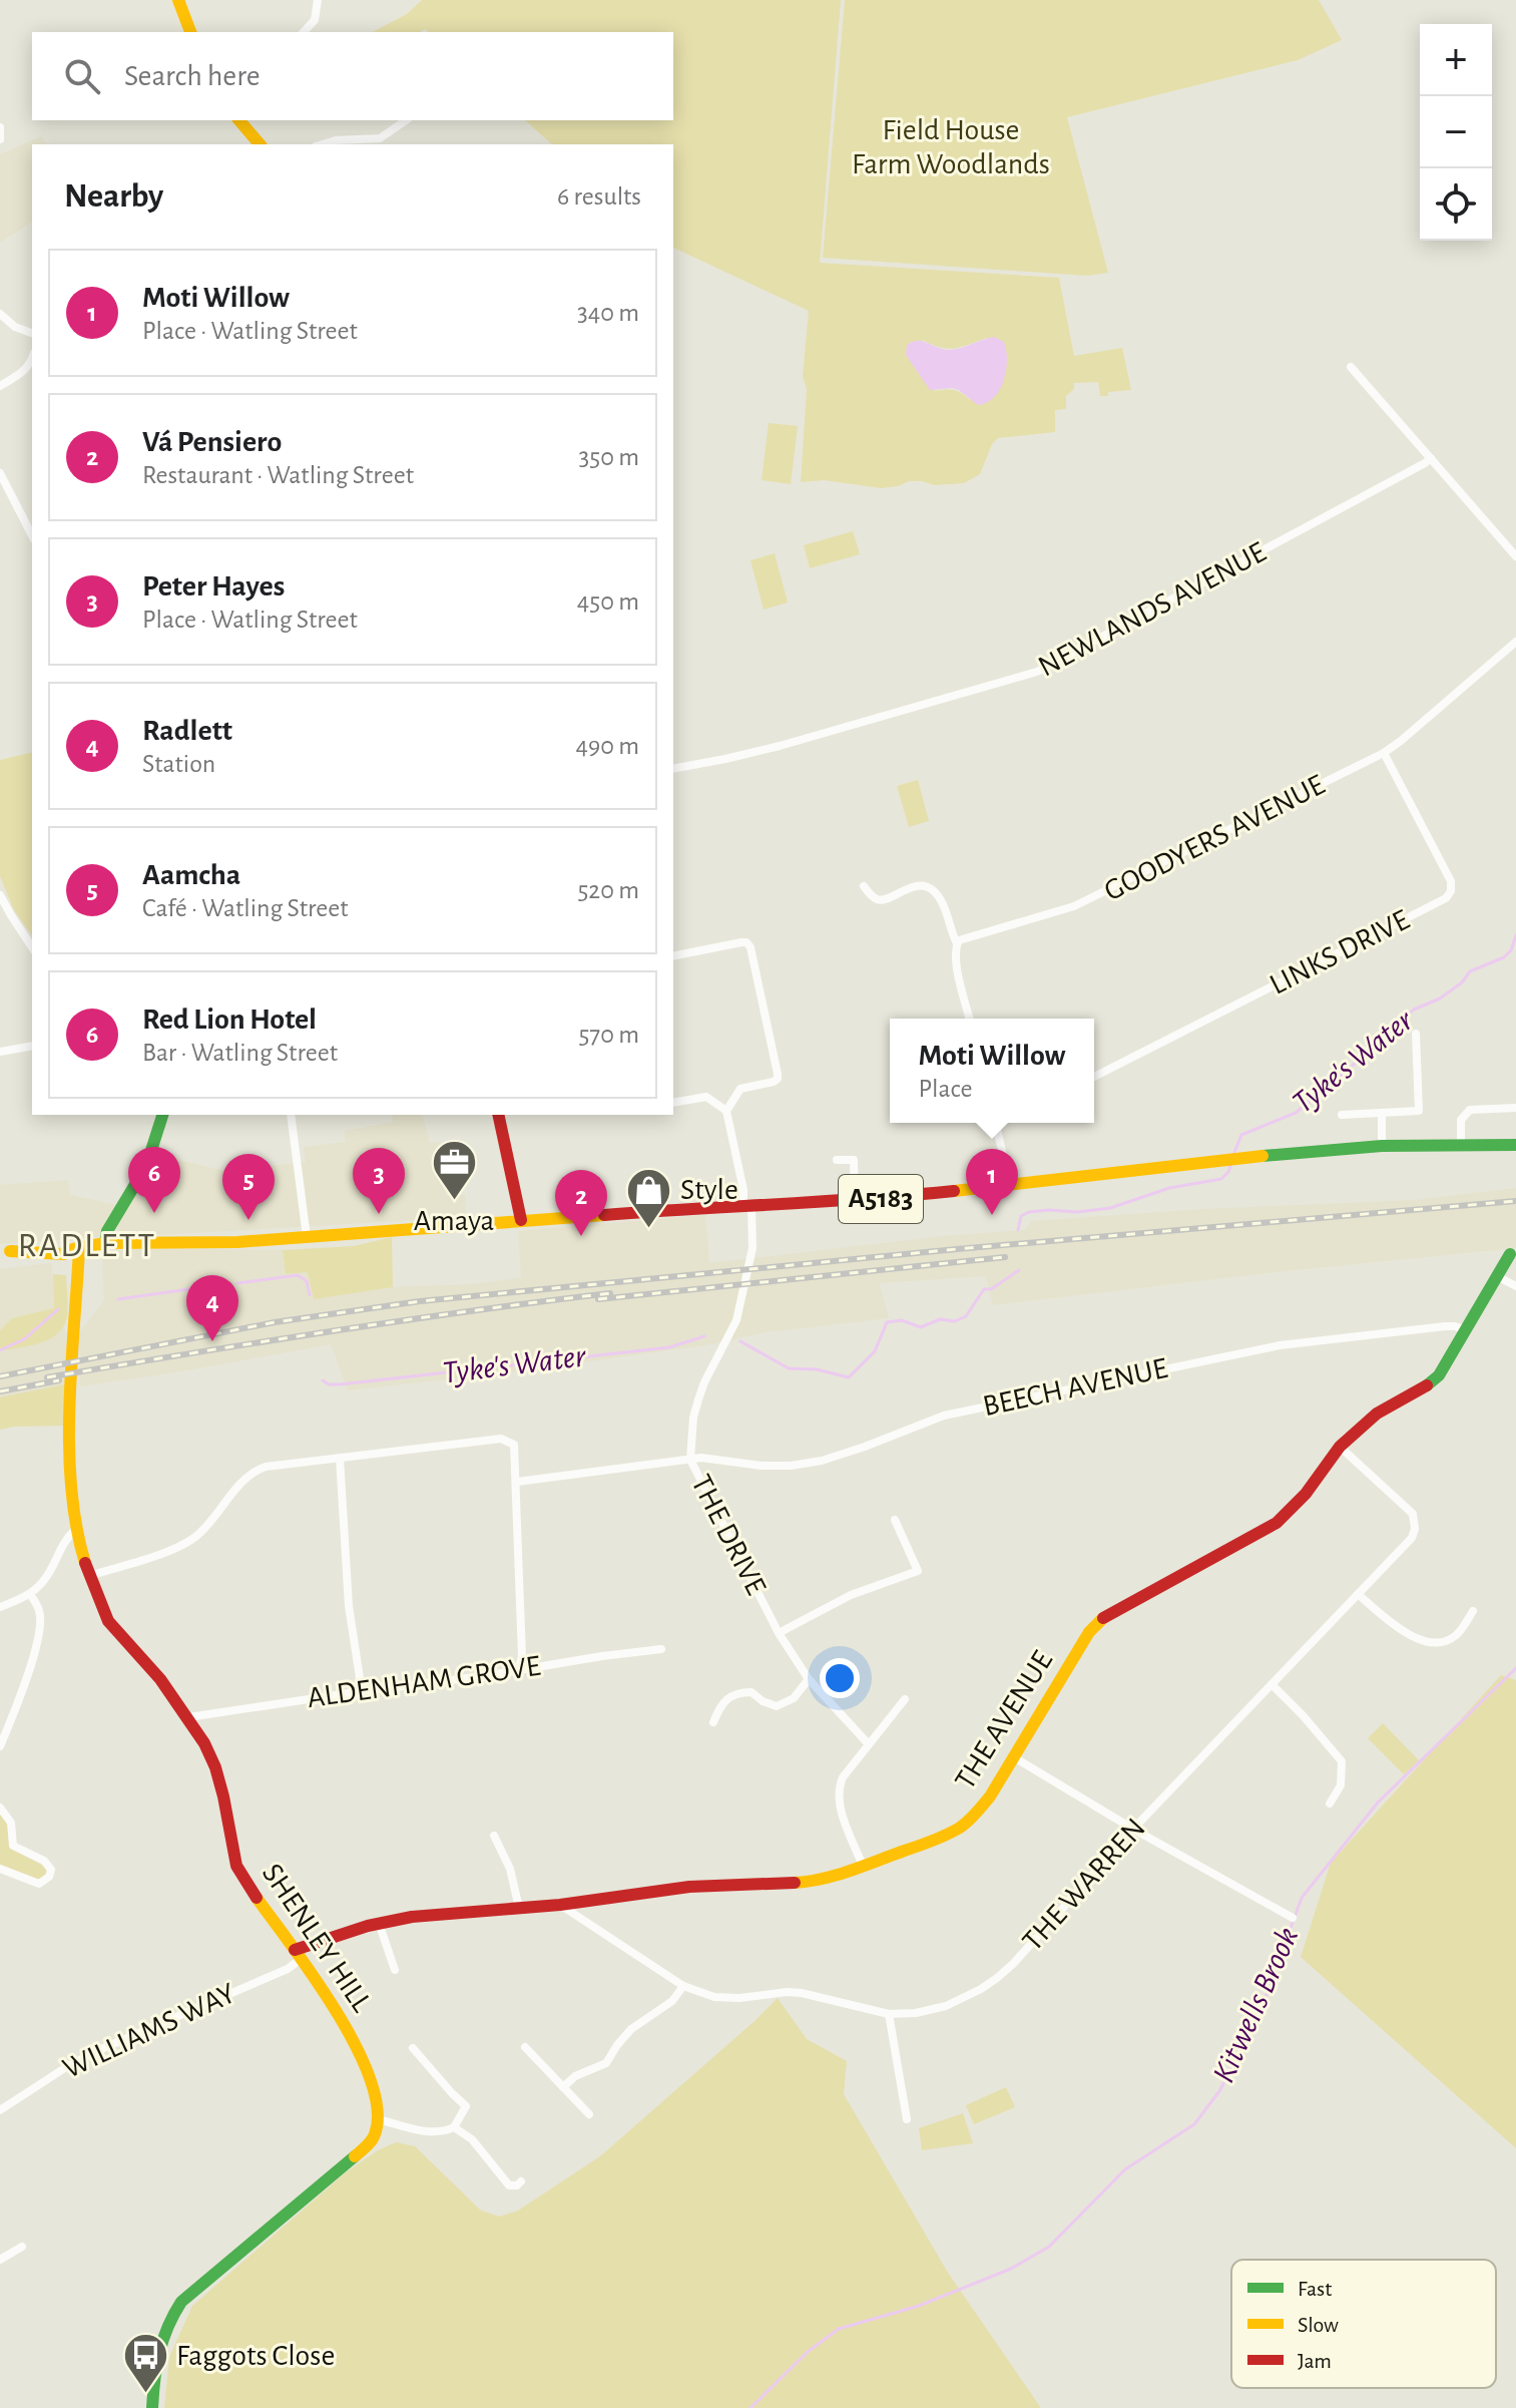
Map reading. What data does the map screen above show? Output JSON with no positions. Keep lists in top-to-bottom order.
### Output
{
  "streets": {
    "street": [
      "NEWLANDS AVENUE",
      "GOODYERS AVENUE",
      "LINKS DRIVE",
      "A5183",
      "BEECH AVENUE",
      "THE DRIVE",
      "ALDENHAM GROVE",
      "THE AVENUE",
      "THE WARREN",
      "SHENLEY HILL",
      "WILLIAMS WAY"
    ]
  },
  "crossings": [
    ["GOODYERS AVENUE", "LINKS DRIVE"],
    ["A5183", "THE DRIVE"],
    ["A5183", "SHENLEY HILL"],
    ["BEECH AVENUE", "THE DRIVE"],
    ["BEECH AVENUE", "THE AVENUE"],
    ["ALDENHAM GROVE", "SHENLEY HILL"],
    ["THE AVENUE", "THE WARREN"],
    ["THE AVENUE", "SHENLEY HILL"],
    ["THE AVENUE", "WILLIAMS WAY"],
    ["SHENLEY HILL", "WILLIAMS WAY"]
  ],
  "districts": ["RADLETT"],
  "water": ["Tyke's Water", "Kitwells Brook"],
  "parks": ["Field House Farm Woodlands"],
  "places": {
    "office": ["Amaya"],
    "shop": ["Style"],
    "bus stop": ["Faggots Close"]
  },
  "legend": ["Fast", "Slow", "Jam"],
  "page": {
    "map_buttons": ["+", "−"],
    "search": "Search here",
    "heading": ["Nearby", "6 results"],
    "list": [
      {
        "mark": "1",
        "name": "Moti Willow",
        "note": "Place · Watling Street",
        "value": "340 m"
      },
      {
        "mark": "2",
        "name": "Vá Pensiero",
        "note": "Restaurant · Watling Street",
        "value": "350 m"
      },
      {
        "mark": "3",
        "name": "Peter Hayes",
        "note": "Place · Watling Street",
        "value": "450 m"
      },
      {
        "mark": "4",
        "name": "Radlett",
        "note": "Station",
        "value": "490 m"
      },
      {
        "mark": "5",
        "name": "Aamcha",
        "note": "Café · Watling Street",
        "value": "520 m"
      },
      {
        "mark": "6",
        "name": "Red Lion Hotel",
        "note": "Bar · Watling Street",
        "value": "570 m"
      }
    ],
    "popup": ["Moti Willow", "Place"],
    "pins": [
      "6",
      "3",
      "1",
      "5",
      "2",
      "4"
    ]
  }
}
